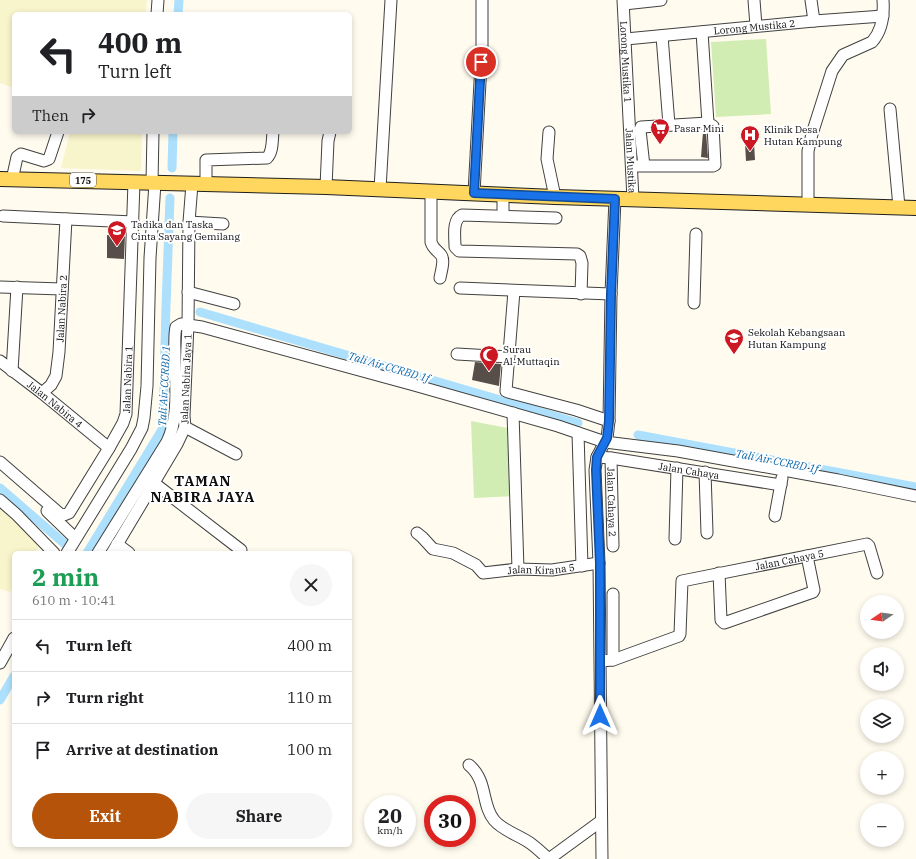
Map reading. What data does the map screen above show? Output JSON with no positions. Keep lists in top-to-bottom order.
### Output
{
  "streets": {
    "main road": ["175"],
    "street": [
      "Lorong Mustika 2",
      "Lorong Mustika 1",
      "Jalan Mustika",
      "Jalan Nabira 2",
      "Jalan Nabira Jaya 1",
      "Jalan Nabira 1",
      "Jalan Nabira 4",
      "Jalan Cahaya",
      "Jalan Cahaya 2",
      "Jalan Cahaya 5",
      "Jalan Kirana 5"
    ]
  },
  "crossings": [
    ["Lorong Mustika 2", "Lorong Mustika 1"],
    ["Lorong Mustika 1", "Jalan Mustika"],
    ["Jalan Mustika", "175"],
    ["175", "Jalan Nabira Jaya 1"],
    ["175", "Jalan Nabira 1"],
    ["Jalan Nabira 2", "Jalan Nabira 4"],
    ["Jalan Nabira 1", "Jalan Nabira 4"],
    ["Jalan Cahaya", "Jalan Cahaya 2"]
  ],
  "districts": ["TAMAN NABIRA JAYA"],
  "water": ["Tali Air CCRBD 1f", "Tali Air CCRBD 1"],
  "places": {
    "supermarket": ["Pasar Mini"],
    "hospital": ["Klinik Desa Hutan Kampung"],
    "school or university": ["Tadika dan Taska Cinta Sayang Gemilang", "Sekolah Kebangsaan Hutan Kampung"],
    "mosque": ["Surau Al-Muttaqin"]
  },
  "north": "left",
  "page": {
    "turn": ["400 m", "Turn left"],
    "then": "Then",
    "heading": ["2 min", "610 m · 10:41"],
    "map_buttons": ["+", "−"],
    "list": [
      {
        "name": "Turn left",
        "value": "400 m"
      },
      {
        "name": "Turn right",
        "value": "110 m"
      },
      {
        "name": "Arrive at destination",
        "value": "100 m"
      }
    ],
    "buttons": ["Exit", "Share"],
    "speed": "20 km/h",
    "limit": "30"
  }
}
